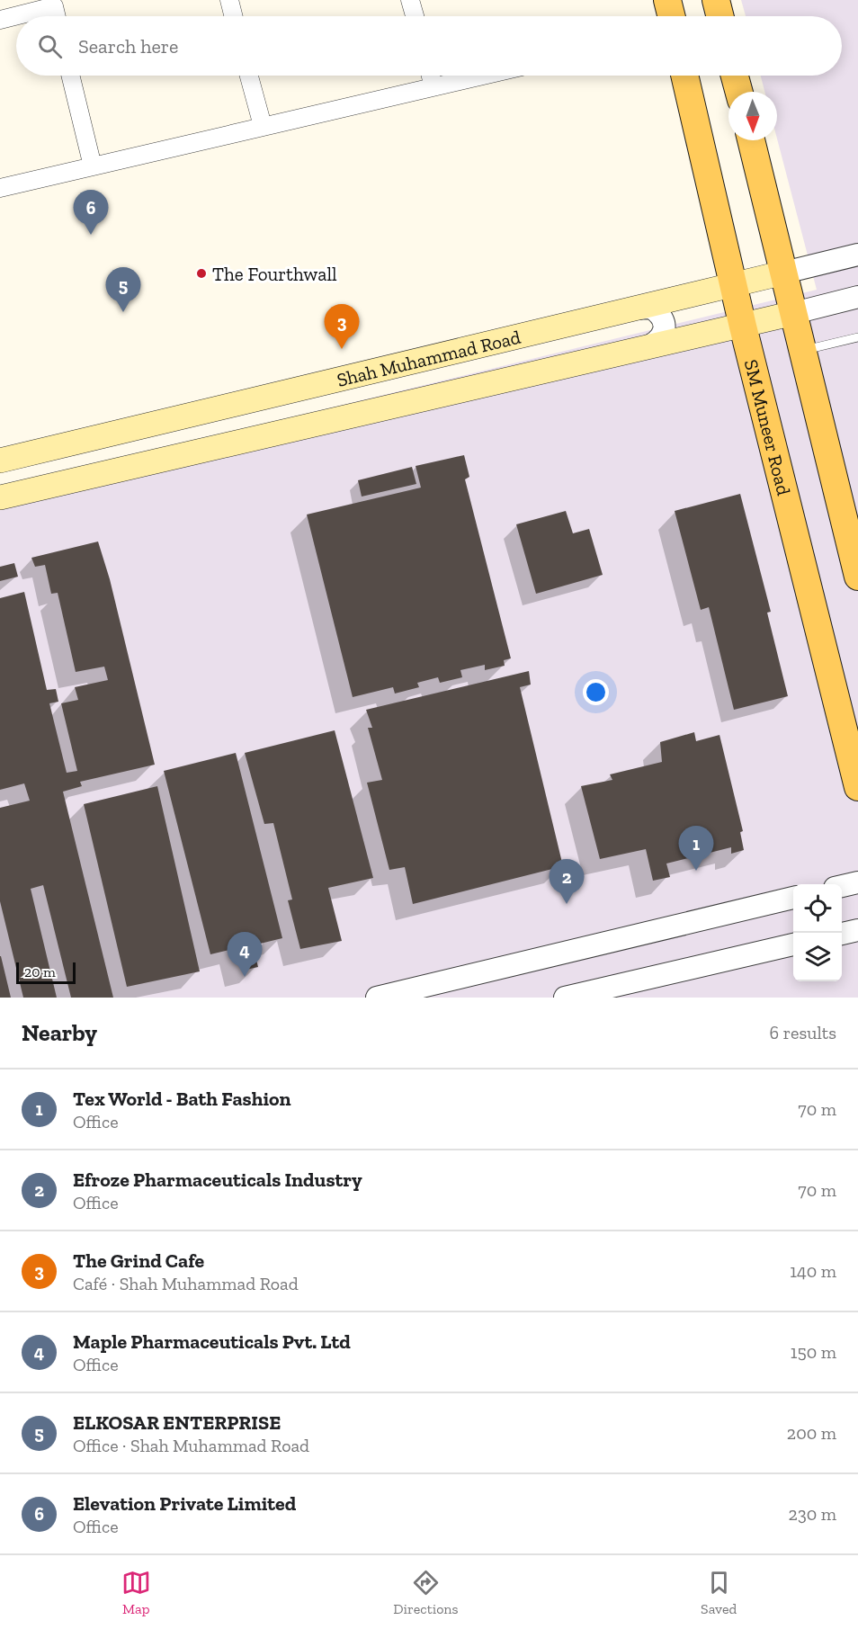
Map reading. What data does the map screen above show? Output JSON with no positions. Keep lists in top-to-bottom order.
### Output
{
  "streets": {
    "main road": ["Shah Muhammad Road", "SM Muneer Road"]
  },
  "crossings": [
    ["Shah Muhammad Road", "SM Muneer Road"]
  ],
  "places": ["The Fourthwall"],
  "scale_bar": "20 m",
  "north": "bottom",
  "page": {
    "search": "Search here",
    "pins": [
      "6",
      "5",
      "3",
      "1",
      "2",
      "4"
    ],
    "scale": "20 m",
    "heading": ["Nearby", "6 results"],
    "list": [
      {
        "mark": "1",
        "name": "Tex World - Bath Fashion",
        "note": "Office",
        "value": "70 m"
      },
      {
        "mark": "2",
        "name": "Efroze Pharmaceuticals Industry",
        "note": "Office",
        "value": "70 m"
      },
      {
        "mark": "3",
        "name": "The Grind Cafe",
        "note": "Café · Shah Muhammad Road",
        "value": "140 m"
      },
      {
        "mark": "4",
        "name": "Maple Pharmaceuticals Pvt. Ltd",
        "note": "Office",
        "value": "150 m"
      },
      {
        "mark": "5",
        "name": "ELKOSAR ENTERPRISE",
        "note": "Office · Shah Muhammad Road",
        "value": "200 m"
      },
      {
        "mark": "6",
        "name": "Elevation Private Limited",
        "note": "Office",
        "value": "230 m"
      }
    ],
    "nav": ["Map", "Directions", "Saved"]
  }
}
